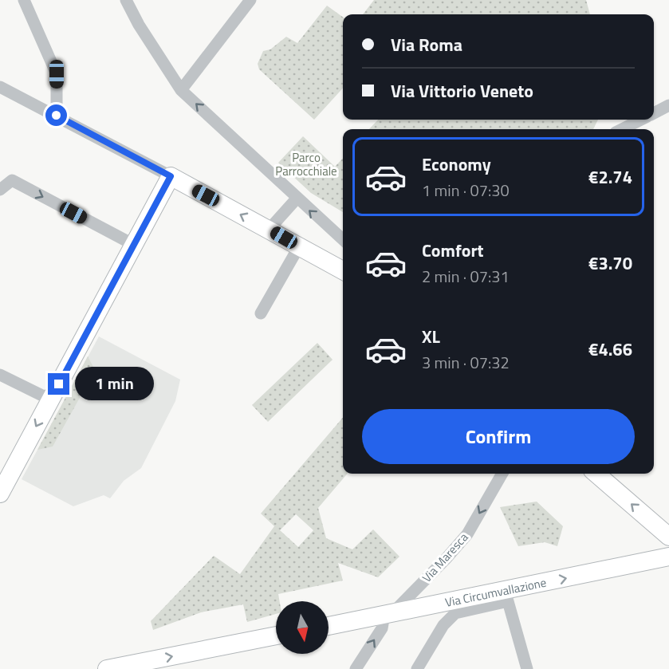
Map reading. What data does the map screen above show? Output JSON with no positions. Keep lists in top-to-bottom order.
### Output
{
  "streets": {
    "main road": ["Via Circumvallazione"],
    "street": ["Via Maresca"]
  },
  "crossings": [
    ["Via Maresca", "Via Circumvallazione"]
  ],
  "one_way": ["Via Circumvallazione"],
  "parks": ["Parco Parrocchiale"],
  "north": "bottom",
  "page": {
    "banner": ["Via Roma", "Via Vittorio Veneto"],
    "list": [
      {
        "name": "Economy",
        "note": "1 min · 07:30",
        "value": "€2.74"
      },
      {
        "name": "Comfort",
        "note": "2 min · 07:31",
        "value": "€3.70"
      },
      {
        "name": "XL",
        "note": "3 min · 07:32",
        "value": "€4.66"
      }
    ],
    "bubble": "1 min",
    "buttons": "Confirm"
  }
}
